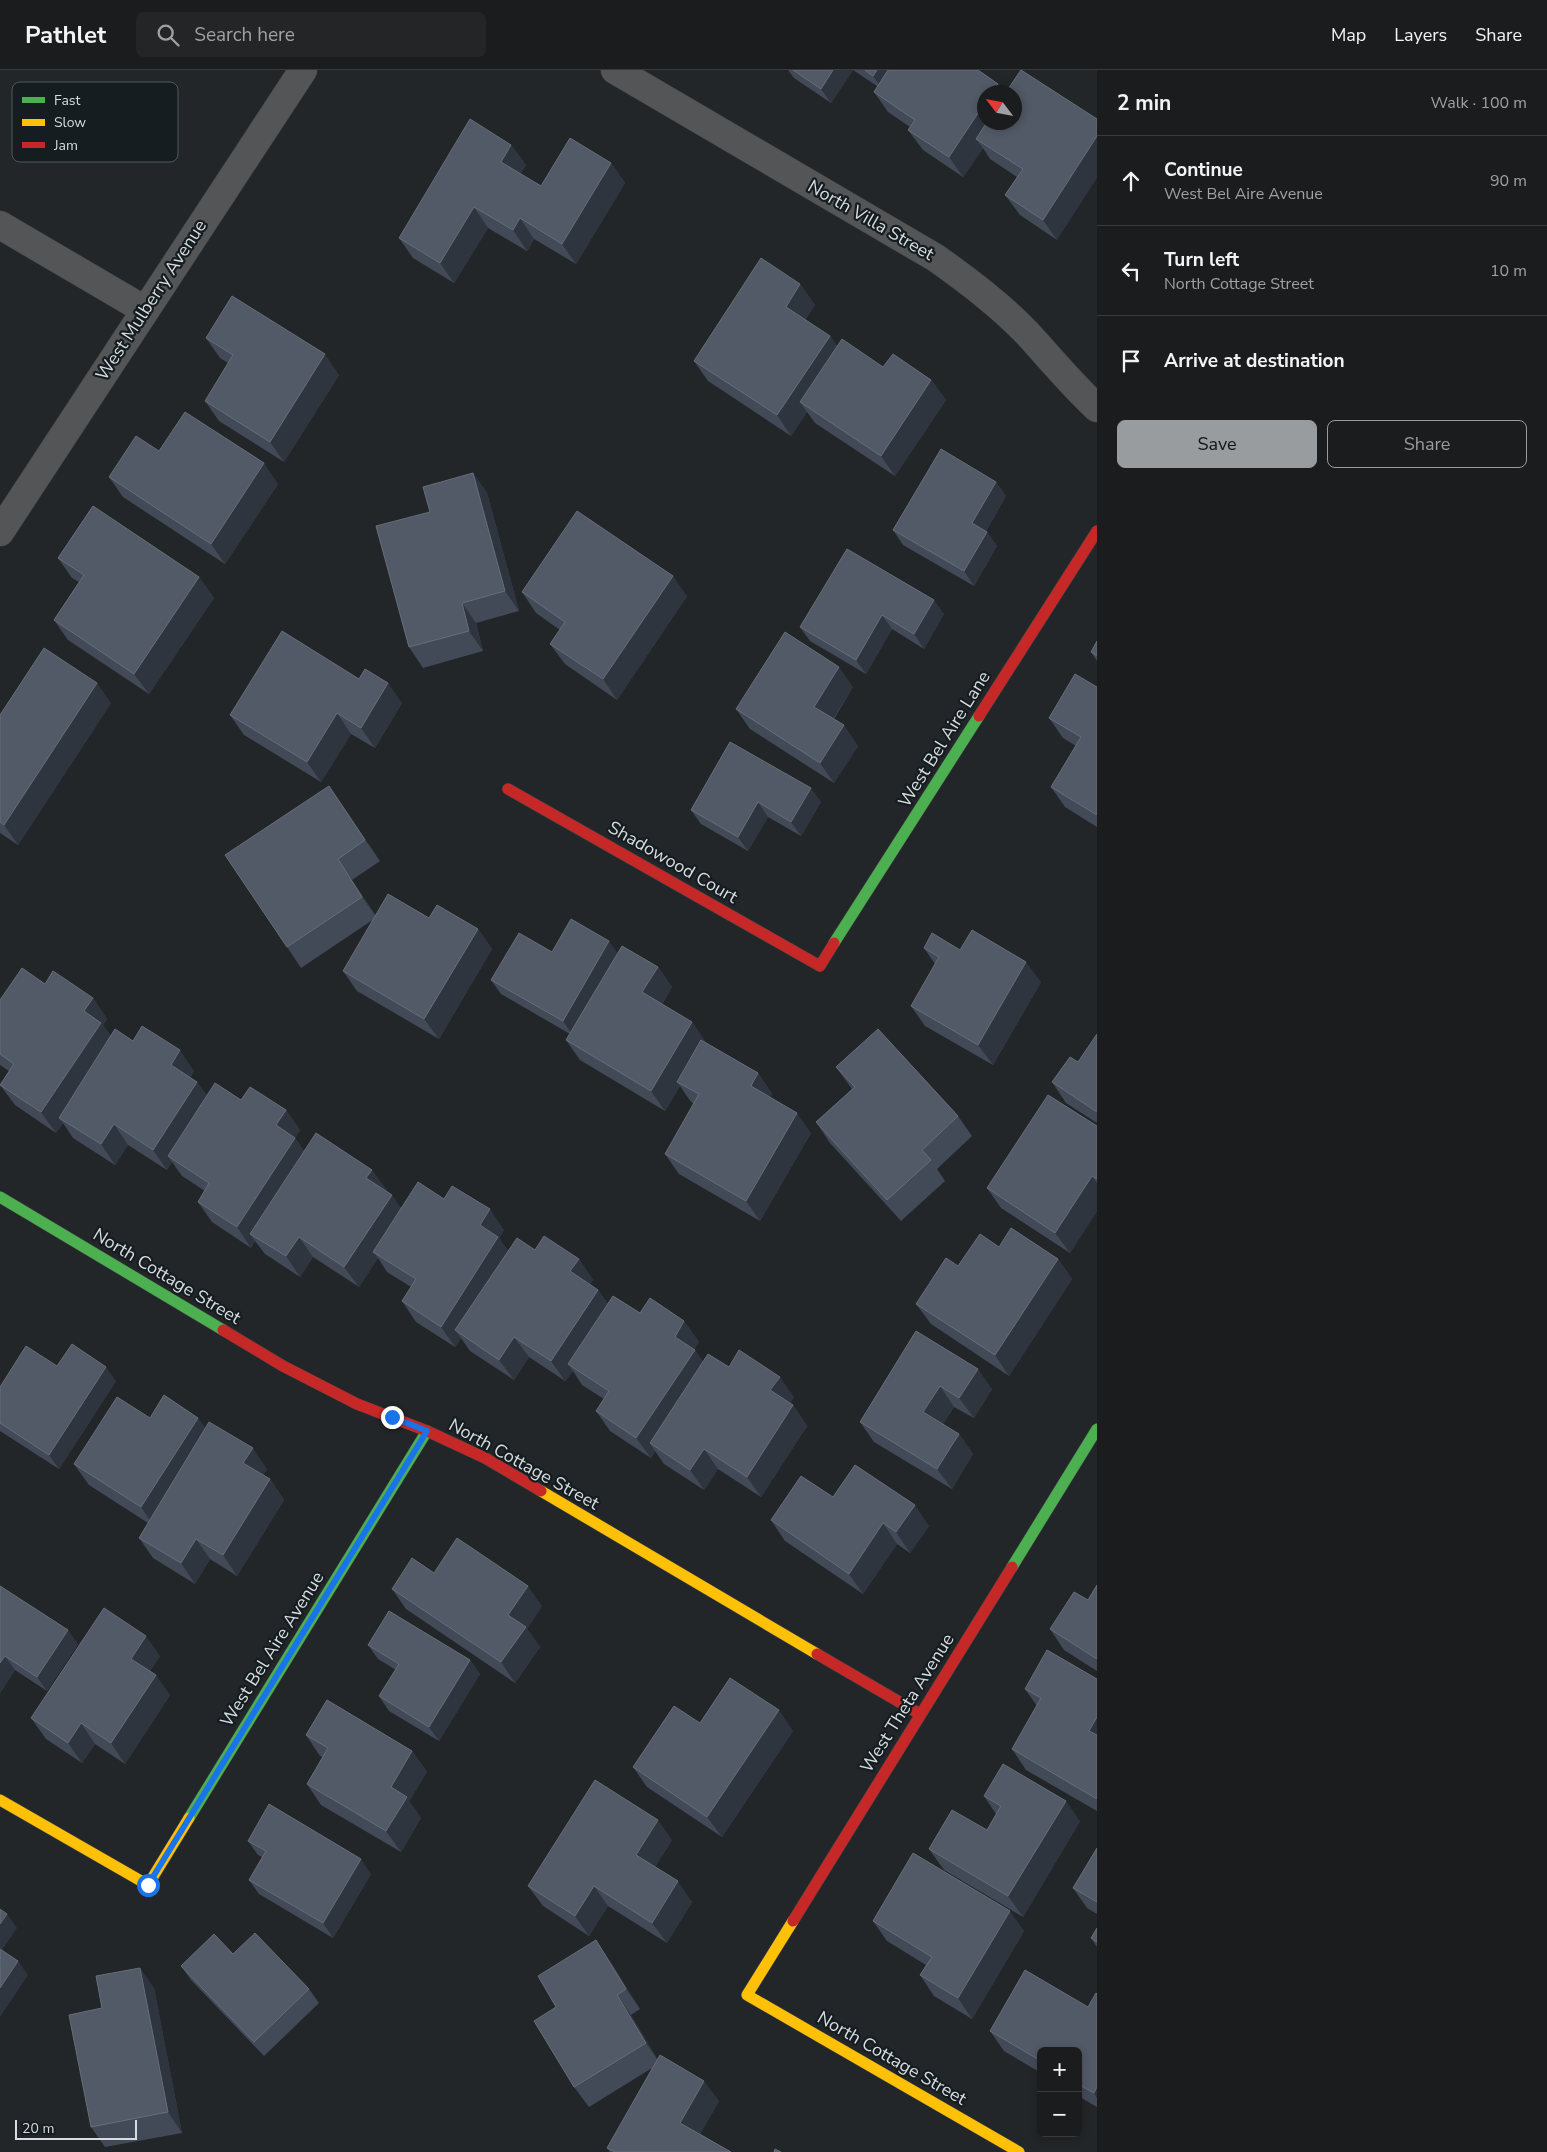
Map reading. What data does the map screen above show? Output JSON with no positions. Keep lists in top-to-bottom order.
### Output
{
  "streets": {
    "street": [
      "North Villa Street",
      "West Mulberry Avenue",
      "West Bel Aire Lane",
      "Shadowood Court",
      "North Cottage Street",
      "West Bel Aire Avenue",
      "West Theta Avenue"
    ]
  },
  "crossings": [
    ["West Bel Aire Lane", "Shadowood Court"],
    ["North Cottage Street", "West Bel Aire Avenue"],
    ["North Cottage Street", "West Theta Avenue"]
  ],
  "legend": ["Fast", "Slow", "Jam"],
  "scale_bar": "20 m",
  "north": "top left",
  "page": {
    "header": "Pathlet",
    "search": "Search here",
    "nav": ["Map", "Layers", "Share"],
    "heading": ["2 min", "Walk · 100 m"],
    "list": [
      ["Continue", "West Bel Aire Avenue", "90 m"],
      ["Turn left", "North Cottage Street", "10 m"],
      "Arrive at destination"
    ],
    "buttons": ["Save", "Share"],
    "map_buttons": ["+", "−"],
    "scale": "20 m"
  }
}
